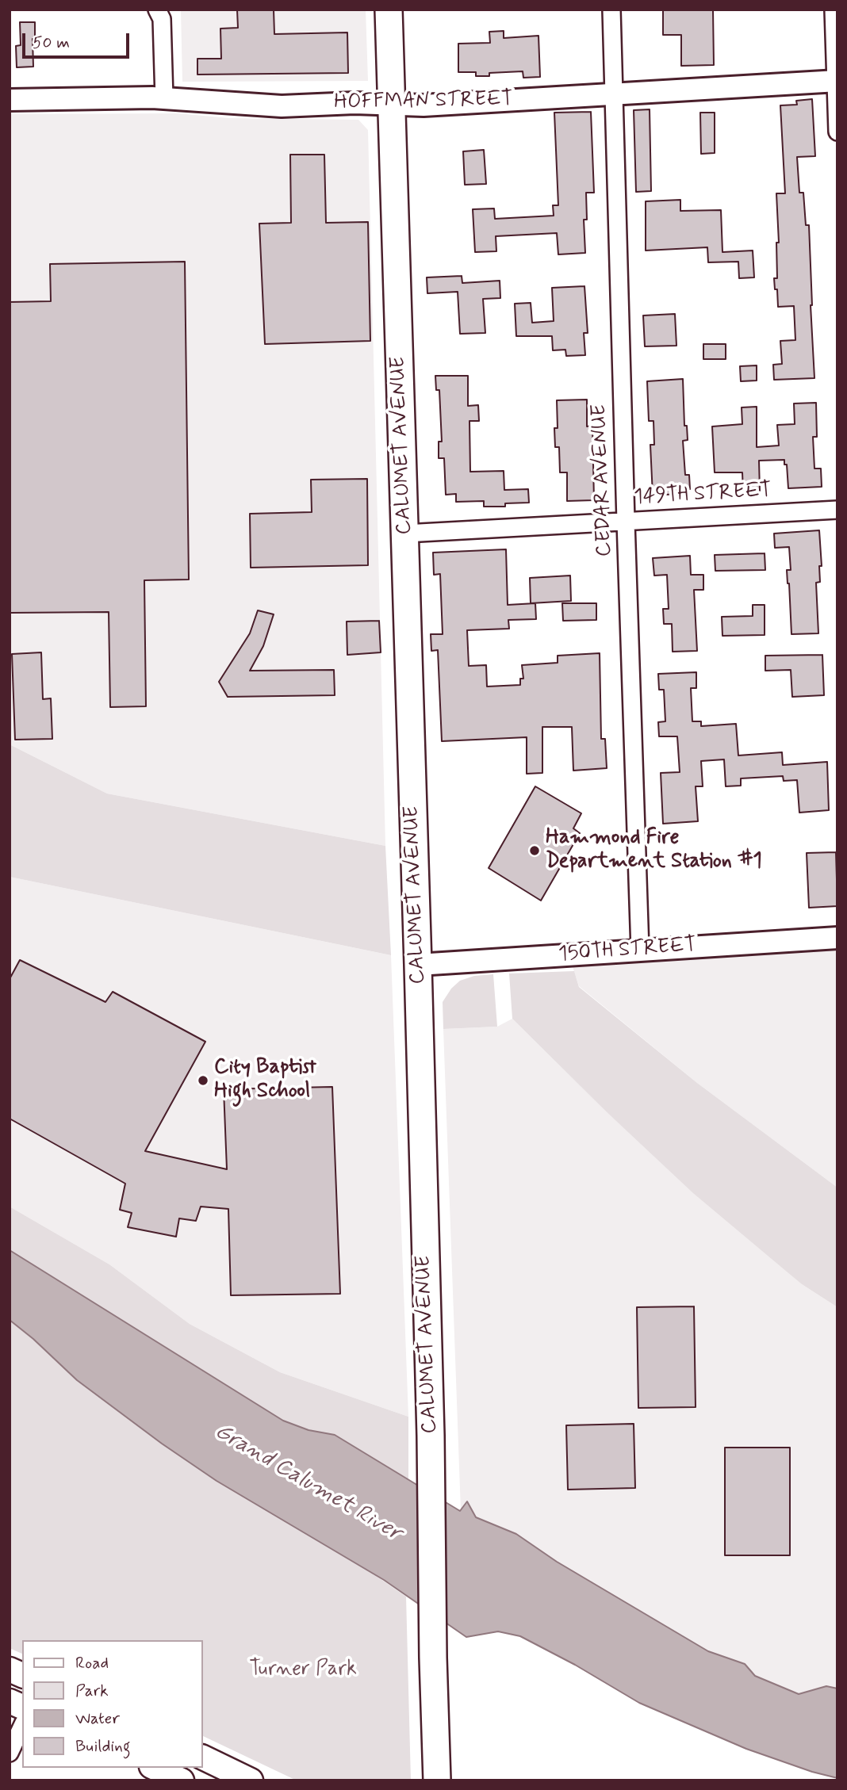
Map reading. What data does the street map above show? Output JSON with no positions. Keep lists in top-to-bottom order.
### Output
{
  "streets": {
    "main road": ["CALUMET AVENUE"],
    "street": [
      "HOFFMAN STREET",
      "CEDAR AVENUE",
      "149TH STREET",
      "150TH STREET"
    ]
  },
  "crossings": [
    ["HOFFMAN STREET", "CALUMET AVENUE"],
    ["HOFFMAN STREET", "CEDAR AVENUE"],
    ["CALUMET AVENUE", "149TH STREET"],
    ["CALUMET AVENUE", "150TH STREET"],
    ["CEDAR AVENUE", "149TH STREET"],
    ["CEDAR AVENUE", "150TH STREET"]
  ],
  "water": ["Grand Calumet River"],
  "parks": ["Turner Park"],
  "places": ["Hammond Fire Department Station #1", "City Baptist High School"],
  "legend": [
    "Road",
    "Park",
    "Water",
    "Building"
  ],
  "scale_bar": "50 m"
}
